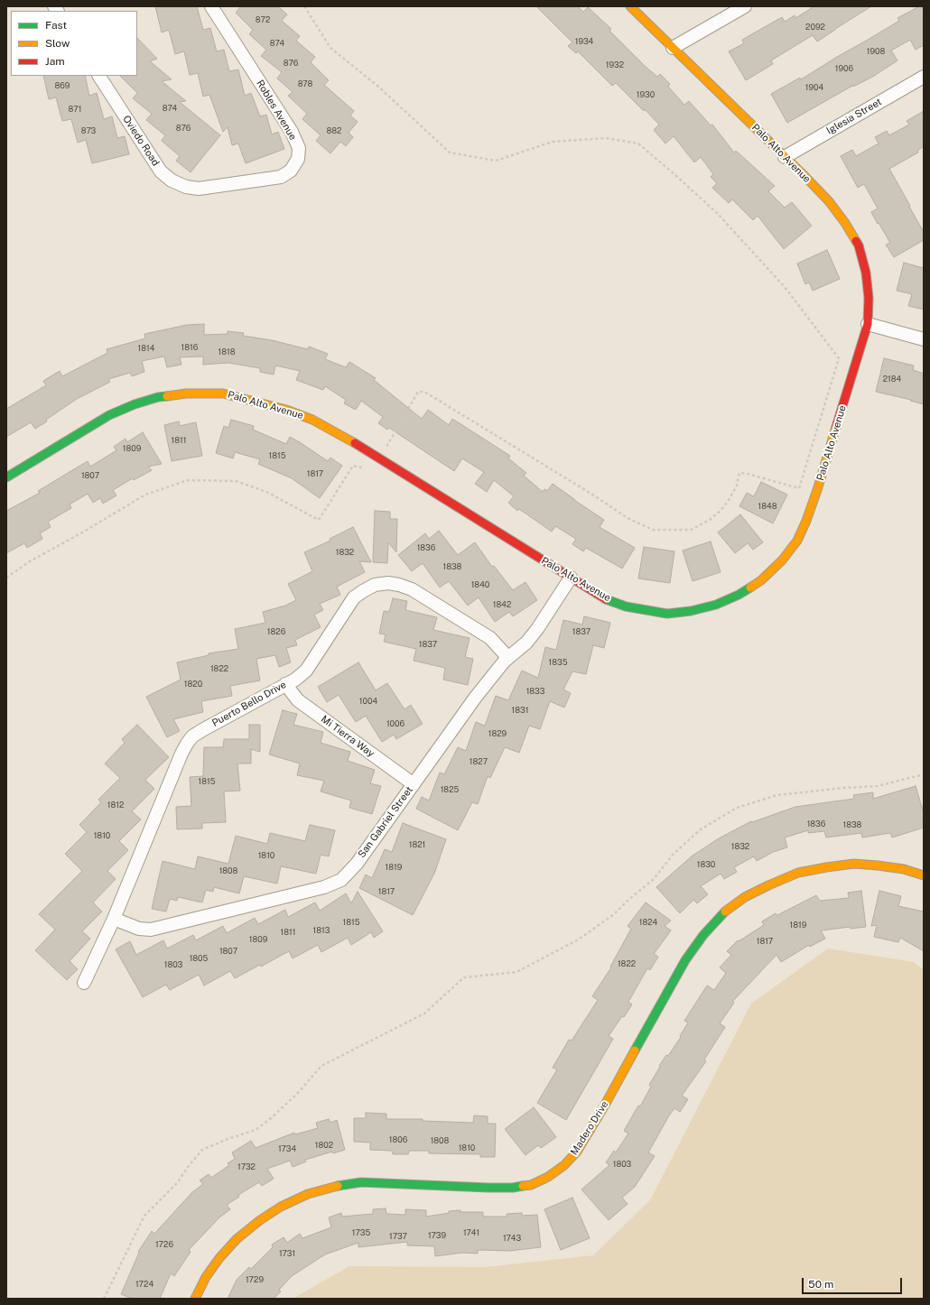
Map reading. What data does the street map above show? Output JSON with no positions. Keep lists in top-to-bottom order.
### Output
{
  "streets": {
    "street": [
      "Robles Avenue",
      "Iglesia Street",
      "Oviedo Road",
      "Palo Alto Avenue",
      "Puerto Bello Drive",
      "Mi Tierra Way",
      "San Gabriel Street",
      "Madero Drive"
    ]
  },
  "crossings": [
    ["Robles Avenue", "Oviedo Road"],
    ["Iglesia Street", "Palo Alto Avenue"],
    ["Palo Alto Avenue", "San Gabriel Street"],
    ["Puerto Bello Drive", "Mi Tierra Way"],
    ["Puerto Bello Drive", "San Gabriel Street"],
    ["Mi Tierra Way", "San Gabriel Street"]
  ],
  "house_numbers": [
    "872",
    "2092",
    "1934",
    "874",
    "1908",
    "876",
    "1932",
    "1906",
    "878",
    "869",
    "1904",
    "1930",
    "874",
    "871",
    "876",
    "873",
    "882",
    "1816",
    "1814",
    "1818",
    "2184",
    "1811",
    "1809",
    "1815",
    "1817",
    "1807",
    "1848",
    "1836",
    "1832",
    "1838",
    "1840",
    "1842",
    "1826",
    "1837",
    "1837",
    "1835",
    "1822",
    "1820",
    "1833",
    "1004",
    "1831",
    "1006",
    "1829",
    "1827",
    "1815",
    "1825",
    "1812",
    "1836",
    "1838",
    "1810",
    "1821",
    "1832",
    "1810",
    "1830",
    "1819",
    "1808",
    "1817",
    "1815",
    "1824",
    "1819",
    "1813",
    "1811",
    "1809",
    "1817",
    "1807",
    "1805",
    "1822",
    "1803",
    "1806",
    "1808",
    "1802",
    "1810",
    "1734",
    "1803",
    "1732",
    "1735",
    "1741",
    "1739",
    "1737",
    "1743",
    "1726",
    "1731",
    "1729",
    "1724"
  ],
  "legend": ["Fast", "Slow", "Jam"],
  "scale_bar": "50 m"
}
